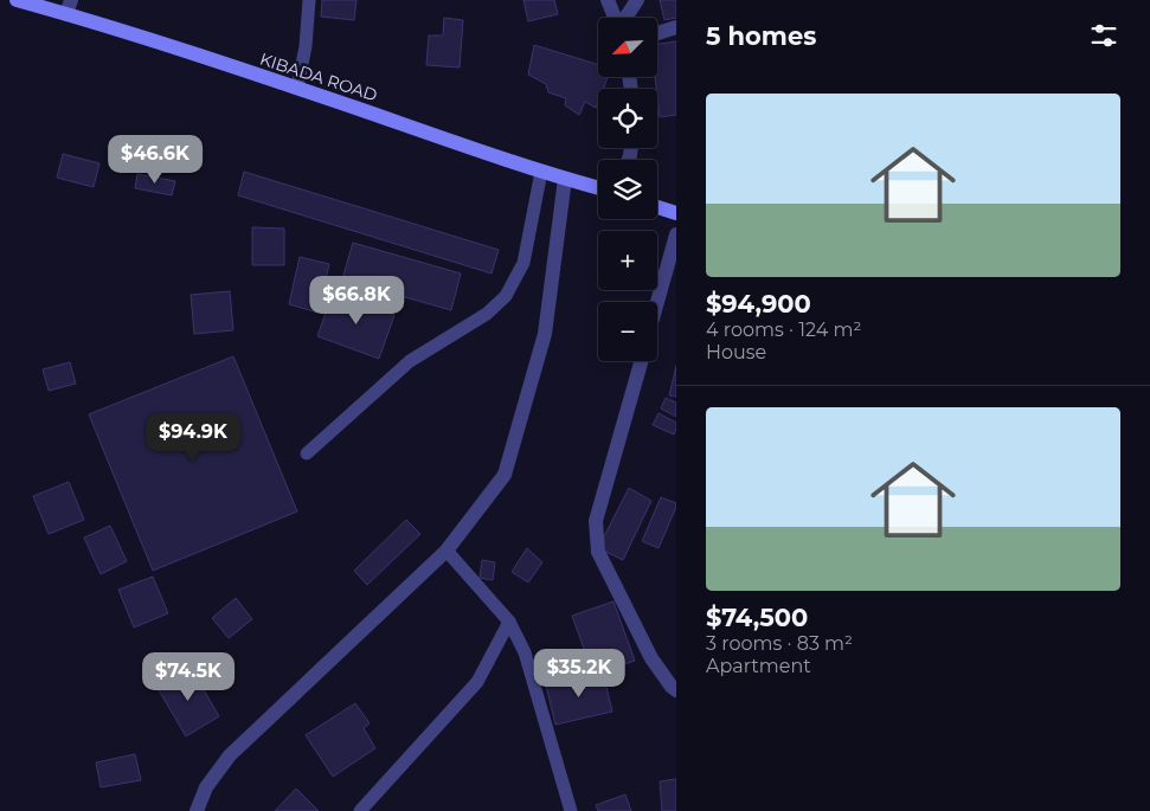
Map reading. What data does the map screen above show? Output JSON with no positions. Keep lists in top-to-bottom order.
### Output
{
  "streets": {
    "main road": ["KIBADA ROAD"]
  },
  "north": "bottom left",
  "page": {
    "heading": "5 homes",
    "map_buttons": ["+", "−"],
    "list": [
      {
        "name": "$94,900",
        "note": "4 rooms · 124 m² · House"
      },
      {
        "name": "$74,500",
        "note": "3 rooms · 83 m² · Apartment"
      }
    ],
    "price": [
      "$46.6K",
      "$66.8K",
      "$94.9K",
      "$35.2K",
      "$74.5K"
    ]
  }
}
